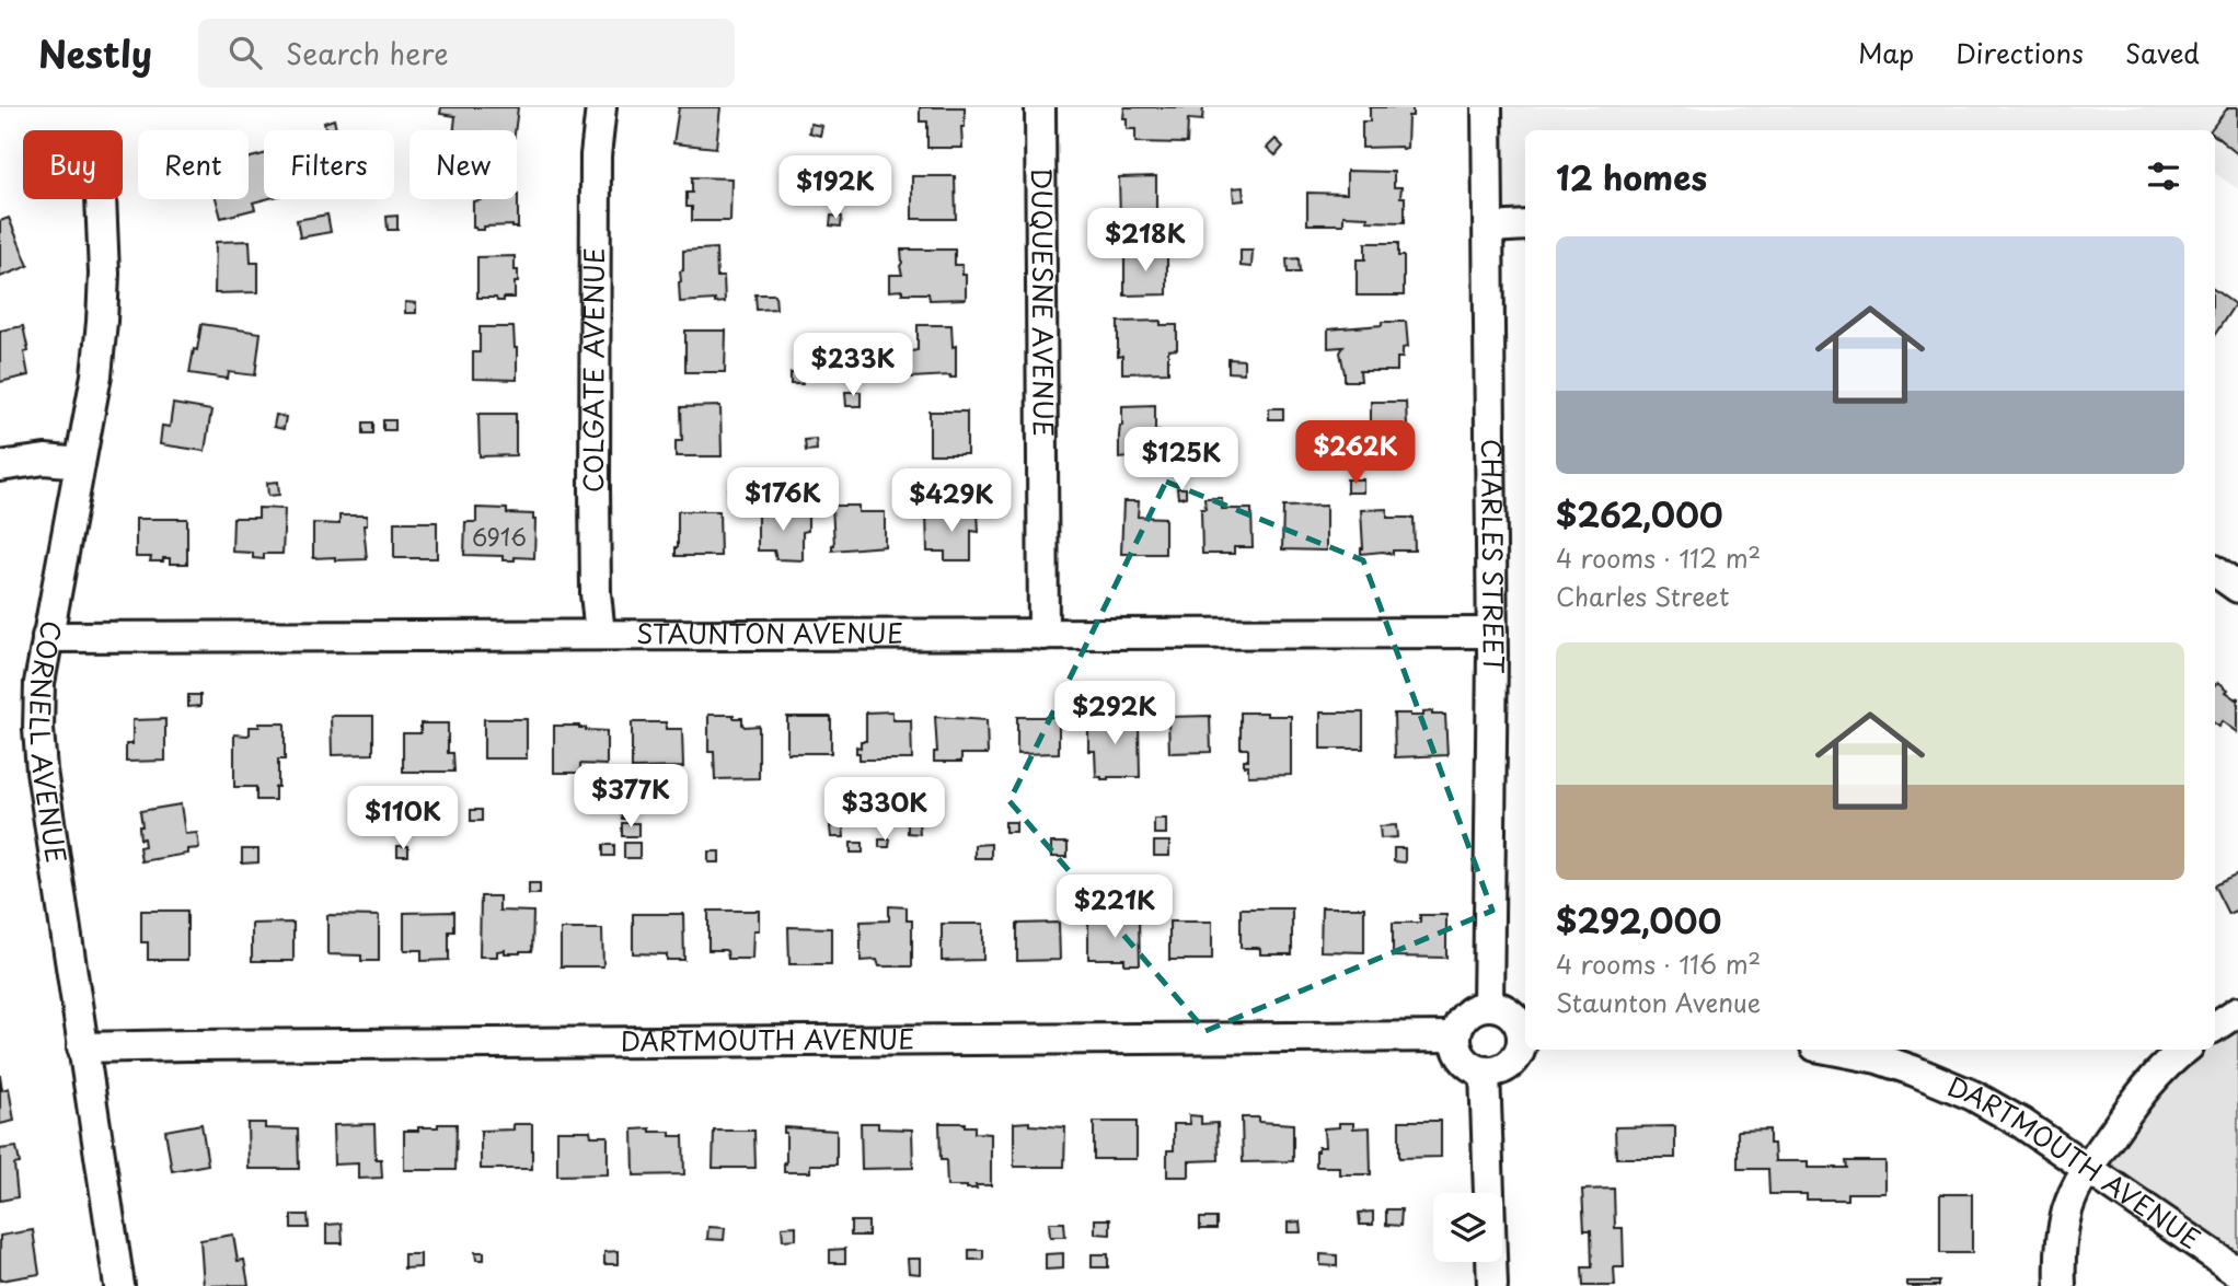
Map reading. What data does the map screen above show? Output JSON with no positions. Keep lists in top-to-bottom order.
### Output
{
  "streets": {
    "street": [
      "DUQUESNE AVENUE",
      "COLGATE AVENUE",
      "CHARLES STREET",
      "STAUNTON AVENUE",
      "CORNELL AVENUE",
      "DARTMOUTH AVENUE"
    ]
  },
  "crossings": [
    ["DUQUESNE AVENUE", "STAUNTON AVENUE"],
    ["COLGATE AVENUE", "STAUNTON AVENUE"],
    ["CHARLES STREET", "STAUNTON AVENUE"],
    ["CHARLES STREET", "DARTMOUTH AVENUE"],
    ["STAUNTON AVENUE", "CORNELL AVENUE"],
    ["CORNELL AVENUE", "DARTMOUTH AVENUE"]
  ],
  "house_numbers": ["6916"],
  "page": {
    "header": "Nestly",
    "search": "Search here",
    "nav": ["Map", "Directions", "Saved"],
    "chip": [
      "Buy",
      "Rent",
      "Filters",
      "New"
    ],
    "heading": "12 homes",
    "price": [
      "$192K",
      "$218K",
      "$233K",
      "$262K",
      "$125K",
      "$176K",
      "$429K",
      "$292K",
      "$377K",
      "$330K",
      "$110K",
      "$221K"
    ],
    "list": [
      {
        "name": "$262,000",
        "note": "4 rooms · 112 m² · Charles Street"
      },
      {
        "name": "$292,000",
        "note": "4 rooms · 116 m² · Staunton Avenue"
      }
    ]
  }
}
